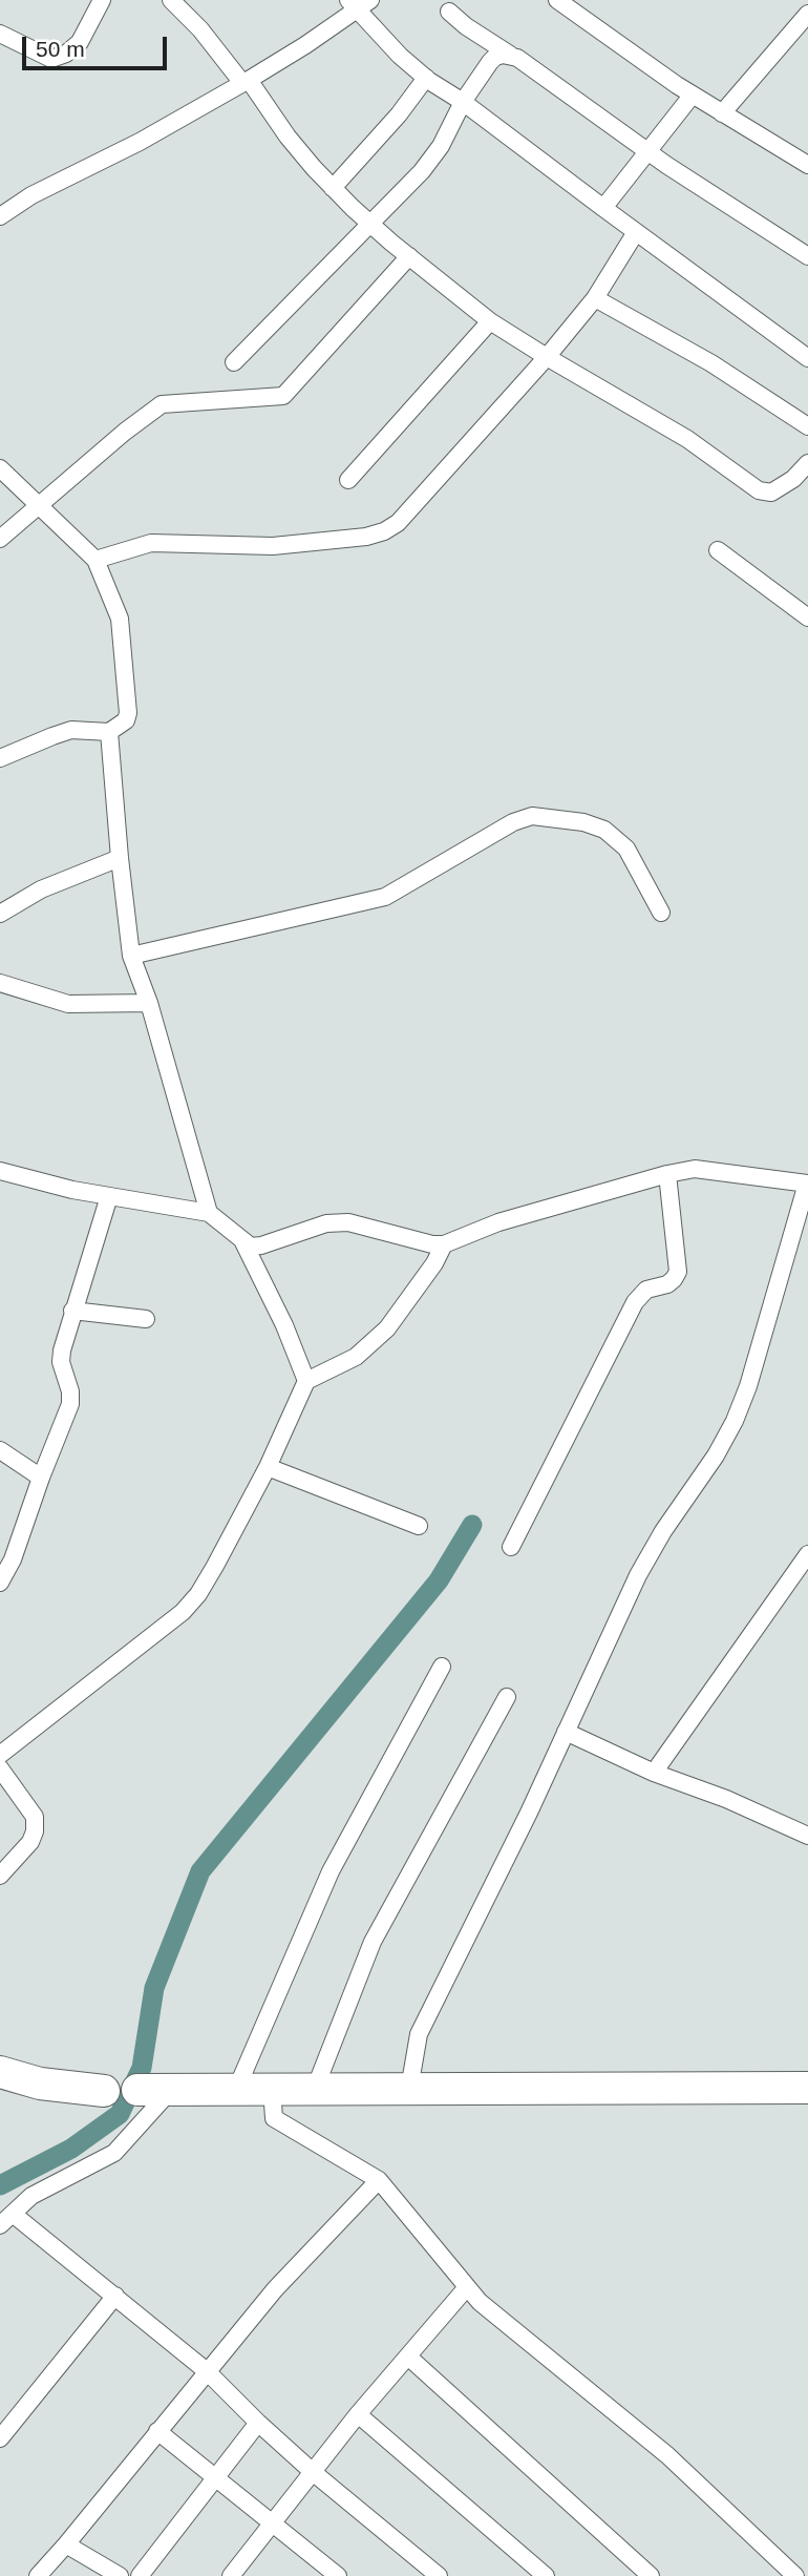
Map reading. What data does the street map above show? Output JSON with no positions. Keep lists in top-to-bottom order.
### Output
{
  "scale_bar": "50 m"
}
